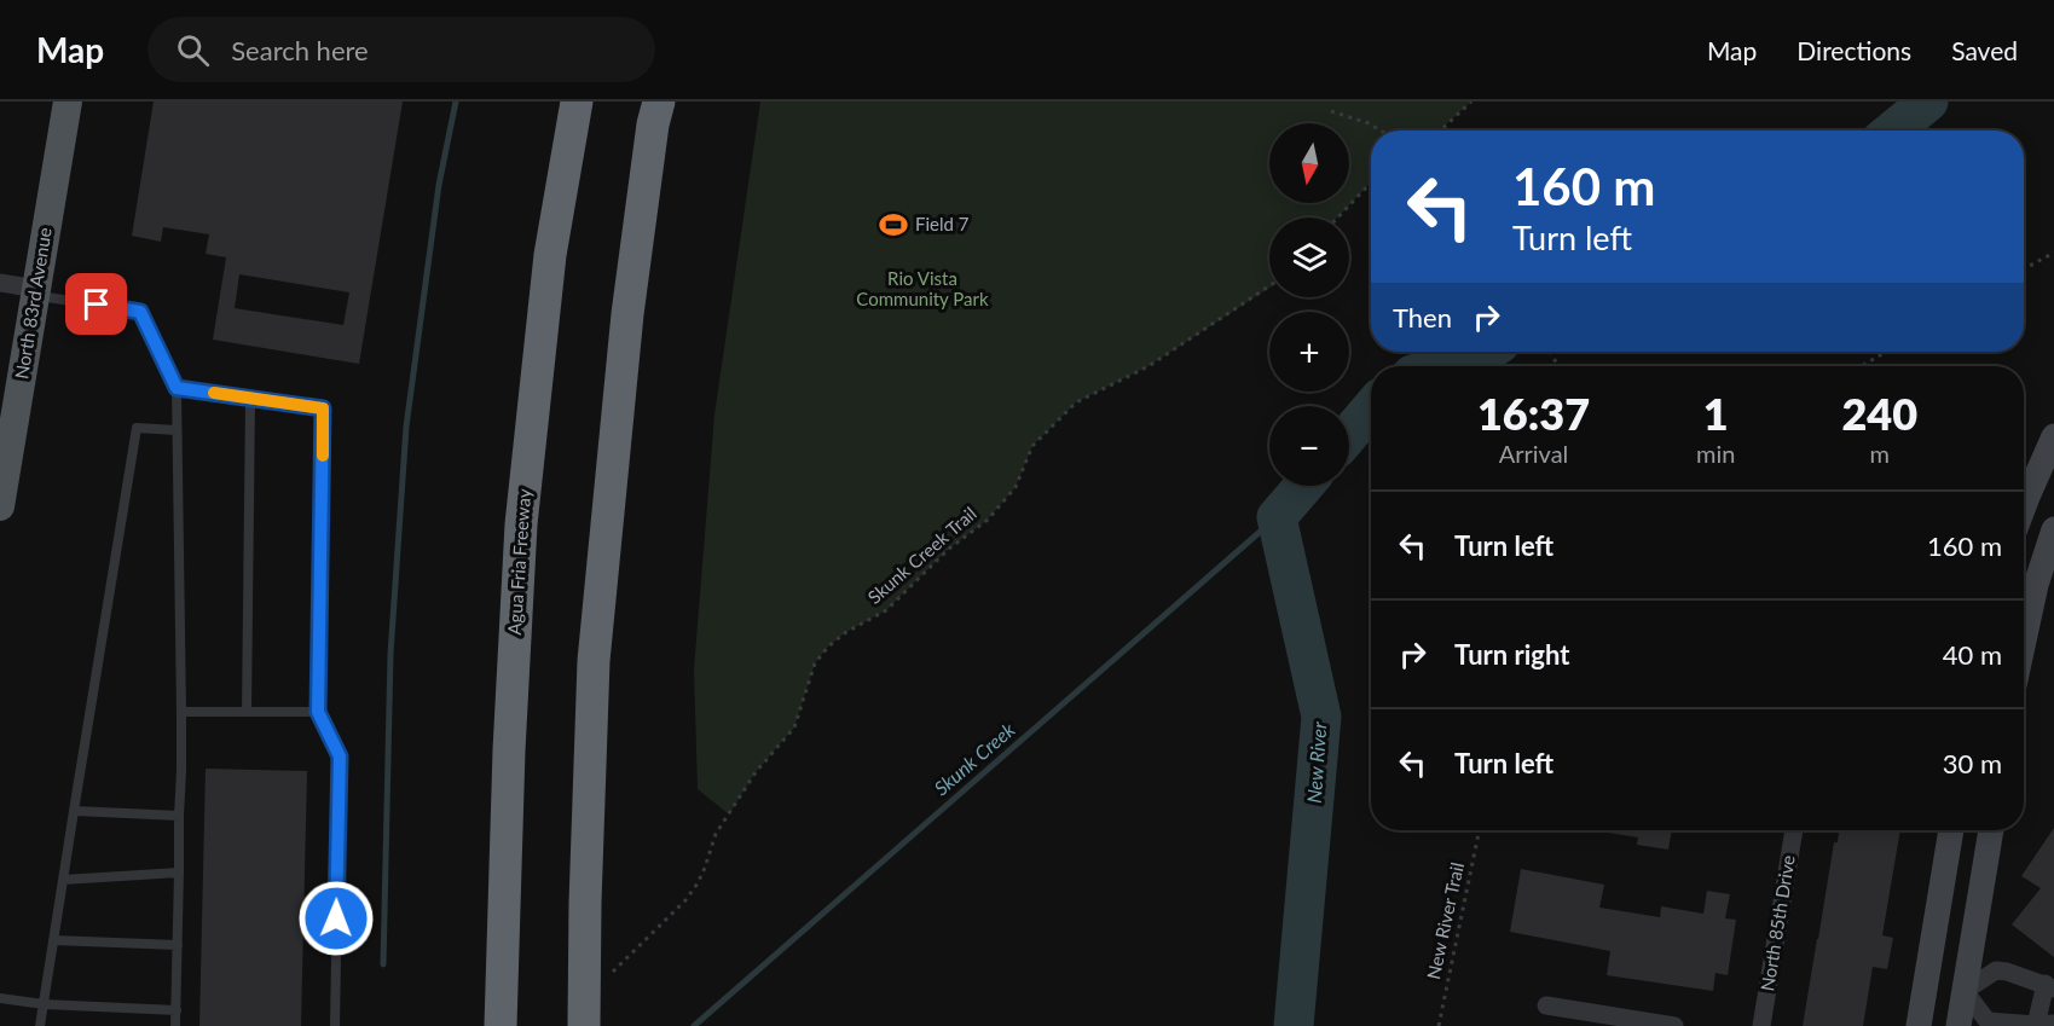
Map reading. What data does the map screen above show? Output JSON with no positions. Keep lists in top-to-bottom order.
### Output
{
  "streets": {
    "highway": ["Agua Fria Freeway"],
    "main road": ["North 83rd Avenue"],
    "street": ["North 85th Drive"],
    "path": ["Skunk Creek Trail", "New River Trail"]
  },
  "water": ["Skunk Creek", "New River"],
  "parks": ["Rio Vista Community Park"],
  "places": {
    "sports": ["Field 7"]
  },
  "north": "bottom",
  "page": {
    "header": "Map",
    "search": "Search here",
    "nav": ["Map", "Directions", "Saved"],
    "map_buttons": ["+", "−"],
    "turn": ["160 m", "Turn left"],
    "then": "Then",
    "eta": [
      "16:37",
      "Arrival",
      "1",
      "min",
      "240",
      "m"
    ],
    "list": [
      {
        "name": "Turn left",
        "value": "160 m"
      },
      {
        "name": "Turn right",
        "value": "40 m"
      },
      {
        "name": "Turn left",
        "value": "30 m"
      }
    ]
  }
}
